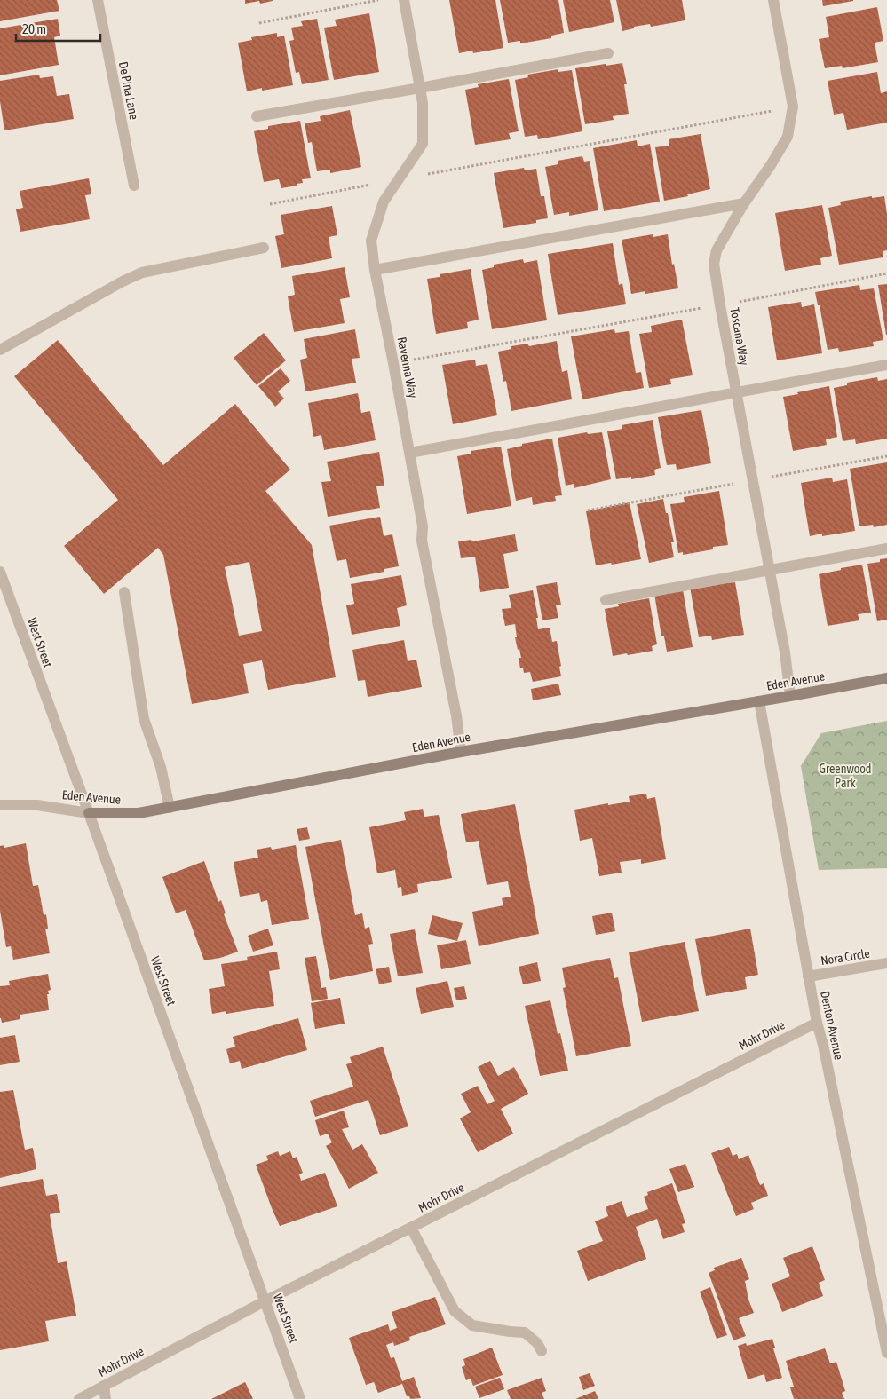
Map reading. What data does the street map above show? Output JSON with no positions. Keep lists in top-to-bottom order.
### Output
{
  "streets": {
    "street": [
      "De Pina Lane",
      "Toscana Way",
      "Ravenna Way",
      "West Street",
      "Eden Avenue",
      "Nora Circle",
      "Denton Avenue",
      "Mohr Drive"
    ]
  },
  "crossings": [
    ["Toscana Way", "Eden Avenue"],
    ["Ravenna Way", "Eden Avenue"],
    ["West Street", "Eden Avenue"],
    ["West Street", "Mohr Drive"],
    ["Eden Avenue", "Denton Avenue"],
    ["Nora Circle", "Denton Avenue"],
    ["Denton Avenue", "Mohr Drive"]
  ],
  "parks": ["Greenwood Park"],
  "scale_bar": "20 m"
}
